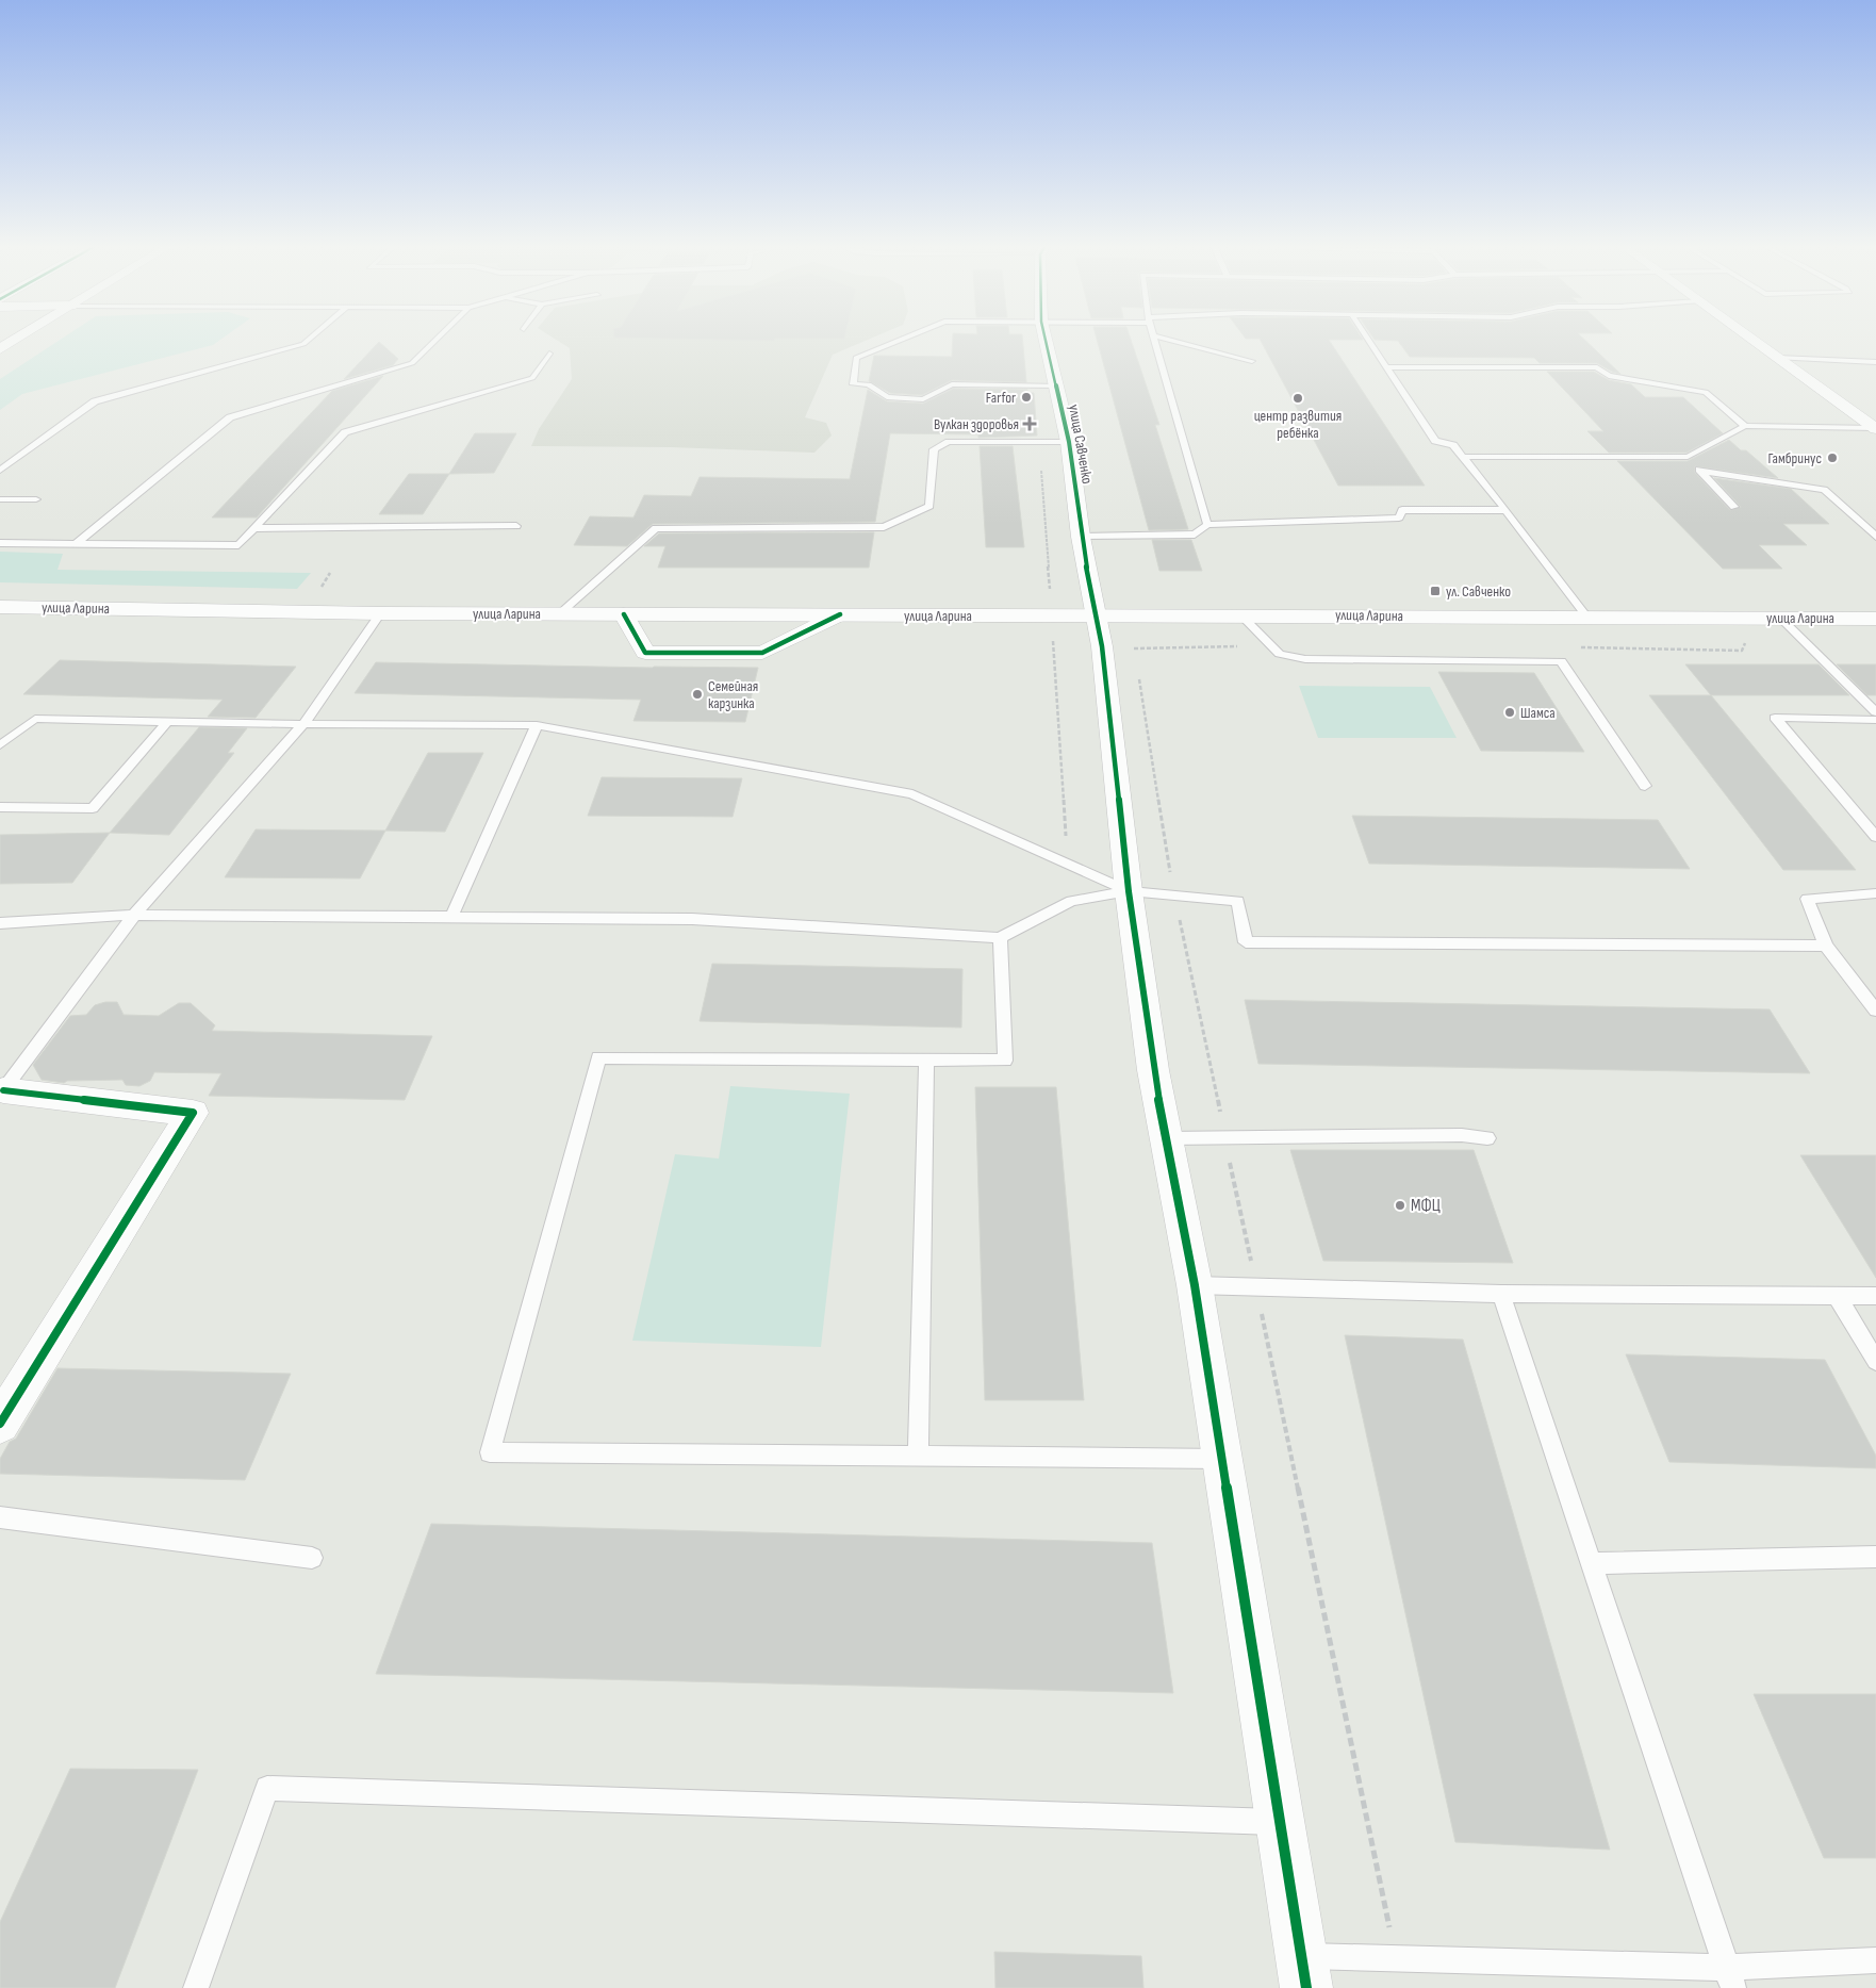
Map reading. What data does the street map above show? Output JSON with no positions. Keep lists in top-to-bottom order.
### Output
{
  "streets": {
    "street": ["улица Савченко", "улица Ларина"]
  },
  "crossings": [
    ["улица Савченко", "улица Ларина"]
  ],
  "places": {
    "other": [
      "Farfor",
      "центр развития ребёнка",
      "Гамбринус",
      "Семейная карзинка",
      "Шамса",
      "МФЦ"
    ],
    "health": ["Вулкан здоровья"],
    "transit": ["ул. Савченко"]
  }
}
